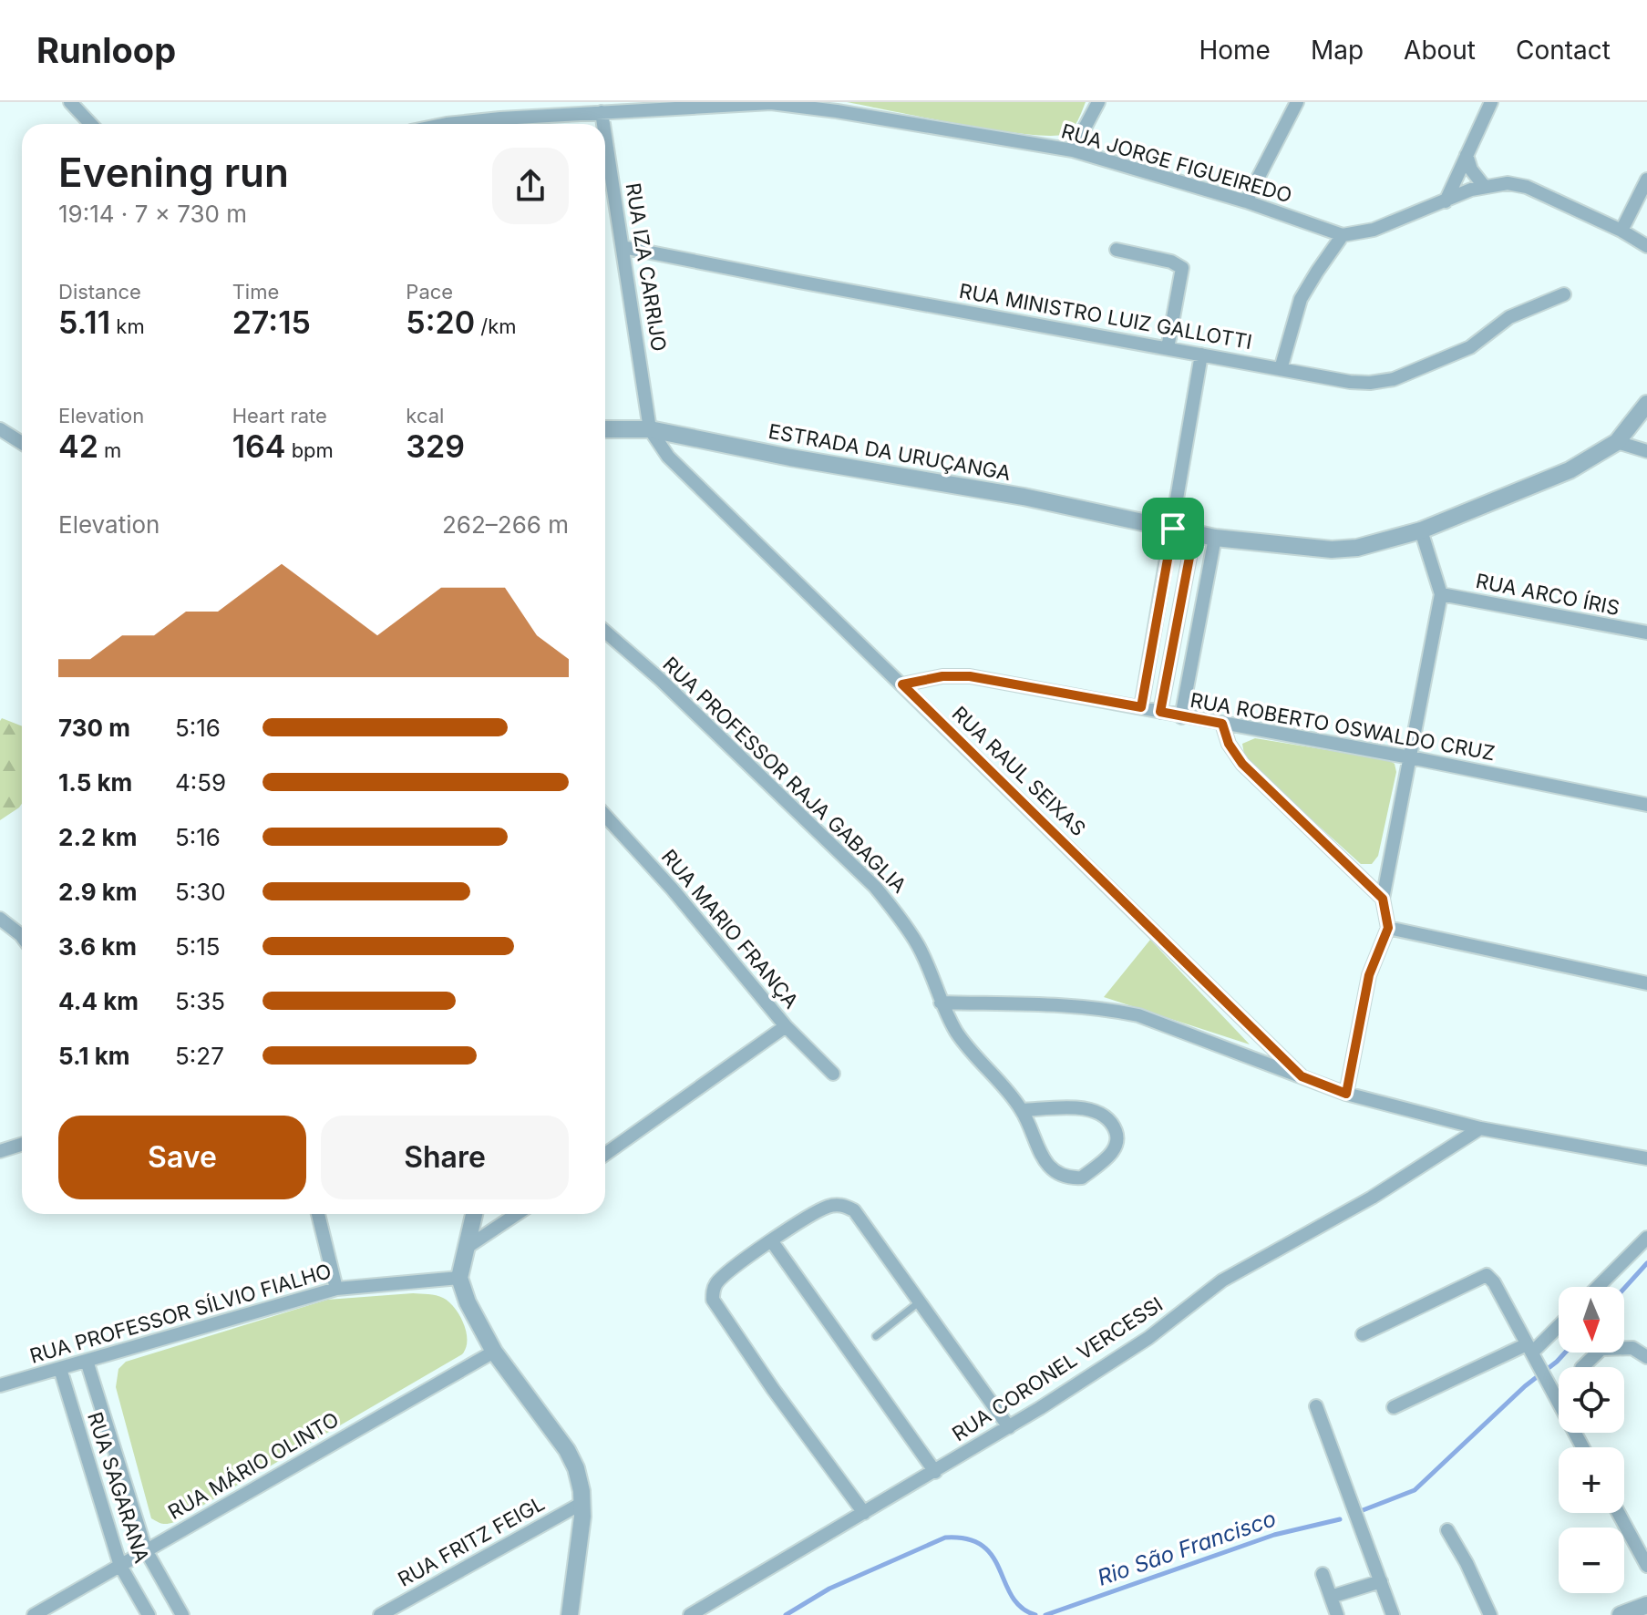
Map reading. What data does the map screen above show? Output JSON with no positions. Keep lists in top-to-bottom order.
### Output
{
  "streets": {
    "street": [
      "RUA JORGE FIGUEIREDO",
      "RUA IZA CARRIJO",
      "RUA MINISTRO LUIZ GALLOTTI",
      "ESTRADA DA URUÇANGA",
      "RUA ARCO ÍRIS",
      "RUA ROBERTO OSWALDO CRUZ",
      "RUA RAUL SEIXAS",
      "RUA PROFESSOR RAJA GABAGLIA",
      "RUA MARIO FRANÇA",
      "RUA PROFESSOR SÍLVIO FIALHO",
      "RUA CORONEL VERCESSI",
      "RUA MÁRIO OLINTO",
      "RUA SAGARANA",
      "RUA FRITZ FEIGL"
    ]
  },
  "crossings": [
    ["RUA JORGE FIGUEIREDO", "RUA IZA CARRIJO"],
    ["RUA IZA CARRIJO", "RUA MINISTRO LUIZ GALLOTTI"],
    ["RUA IZA CARRIJO", "ESTRADA DA URUÇANGA"],
    ["RUA IZA CARRIJO", "RUA RAUL SEIXAS"],
    ["ESTRADA DA URUÇANGA", "RUA RAUL SEIXAS"],
    ["RUA ROBERTO OSWALDO CRUZ", "RUA RAUL SEIXAS"],
    ["RUA PROFESSOR SÍLVIO FIALHO", "RUA SAGARANA"],
    ["RUA MÁRIO OLINTO", "RUA SAGARANA"]
  ],
  "water": ["Rio São Francisco"],
  "north": "bottom",
  "page": {
    "header": "Runloop",
    "nav": [
      "Home",
      "Map",
      "About",
      "Contact"
    ],
    "heading": ["Evening run", "19:14 · 7 × 730 m"],
    "stats": [
      ["Distance", "5.11 km"],
      ["Time", "27:15"],
      ["Pace", "5:20 /km"],
      ["Elevation", "42 m"],
      ["Heart rate", "164 bpm"],
      ["kcal", "329"]
    ],
    "chart": ["Elevation", "262–266 m"],
    "list": [
      {
        "name": "730 m",
        "note": "5:16"
      },
      {
        "name": "1.5 km",
        "note": "4:59"
      },
      {
        "name": "2.2 km",
        "note": "5:16"
      },
      {
        "name": "2.9 km",
        "note": "5:30"
      },
      {
        "name": "3.6 km",
        "note": "5:15"
      },
      {
        "name": "4.4 km",
        "note": "5:35"
      },
      {
        "name": "5.1 km",
        "note": "5:27"
      }
    ],
    "buttons": ["Save", "Share"],
    "map_buttons": ["+", "−"]
  }
}
